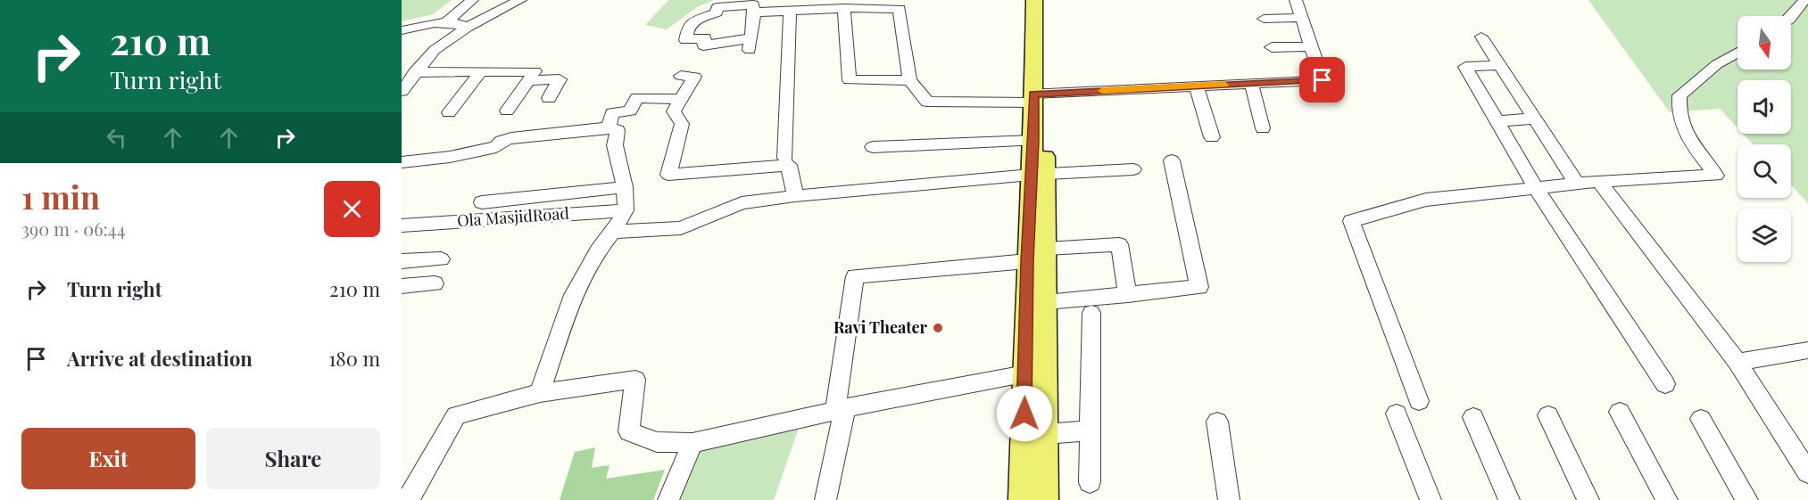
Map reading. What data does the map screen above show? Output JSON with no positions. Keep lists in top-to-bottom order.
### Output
{
  "streets": {
    "street": ["Ola MasjidRoad"]
  },
  "places": ["Ravi Theater"],
  "north": "bottom",
  "page": {
    "turn": ["210 m", "Turn right"],
    "heading": ["1 min", "390 m · 06:44"],
    "list": [
      {
        "name": "Turn right",
        "value": "210 m"
      },
      {
        "name": "Arrive at destination",
        "value": "180 m"
      }
    ],
    "buttons": ["Exit", "Share"]
  }
}
